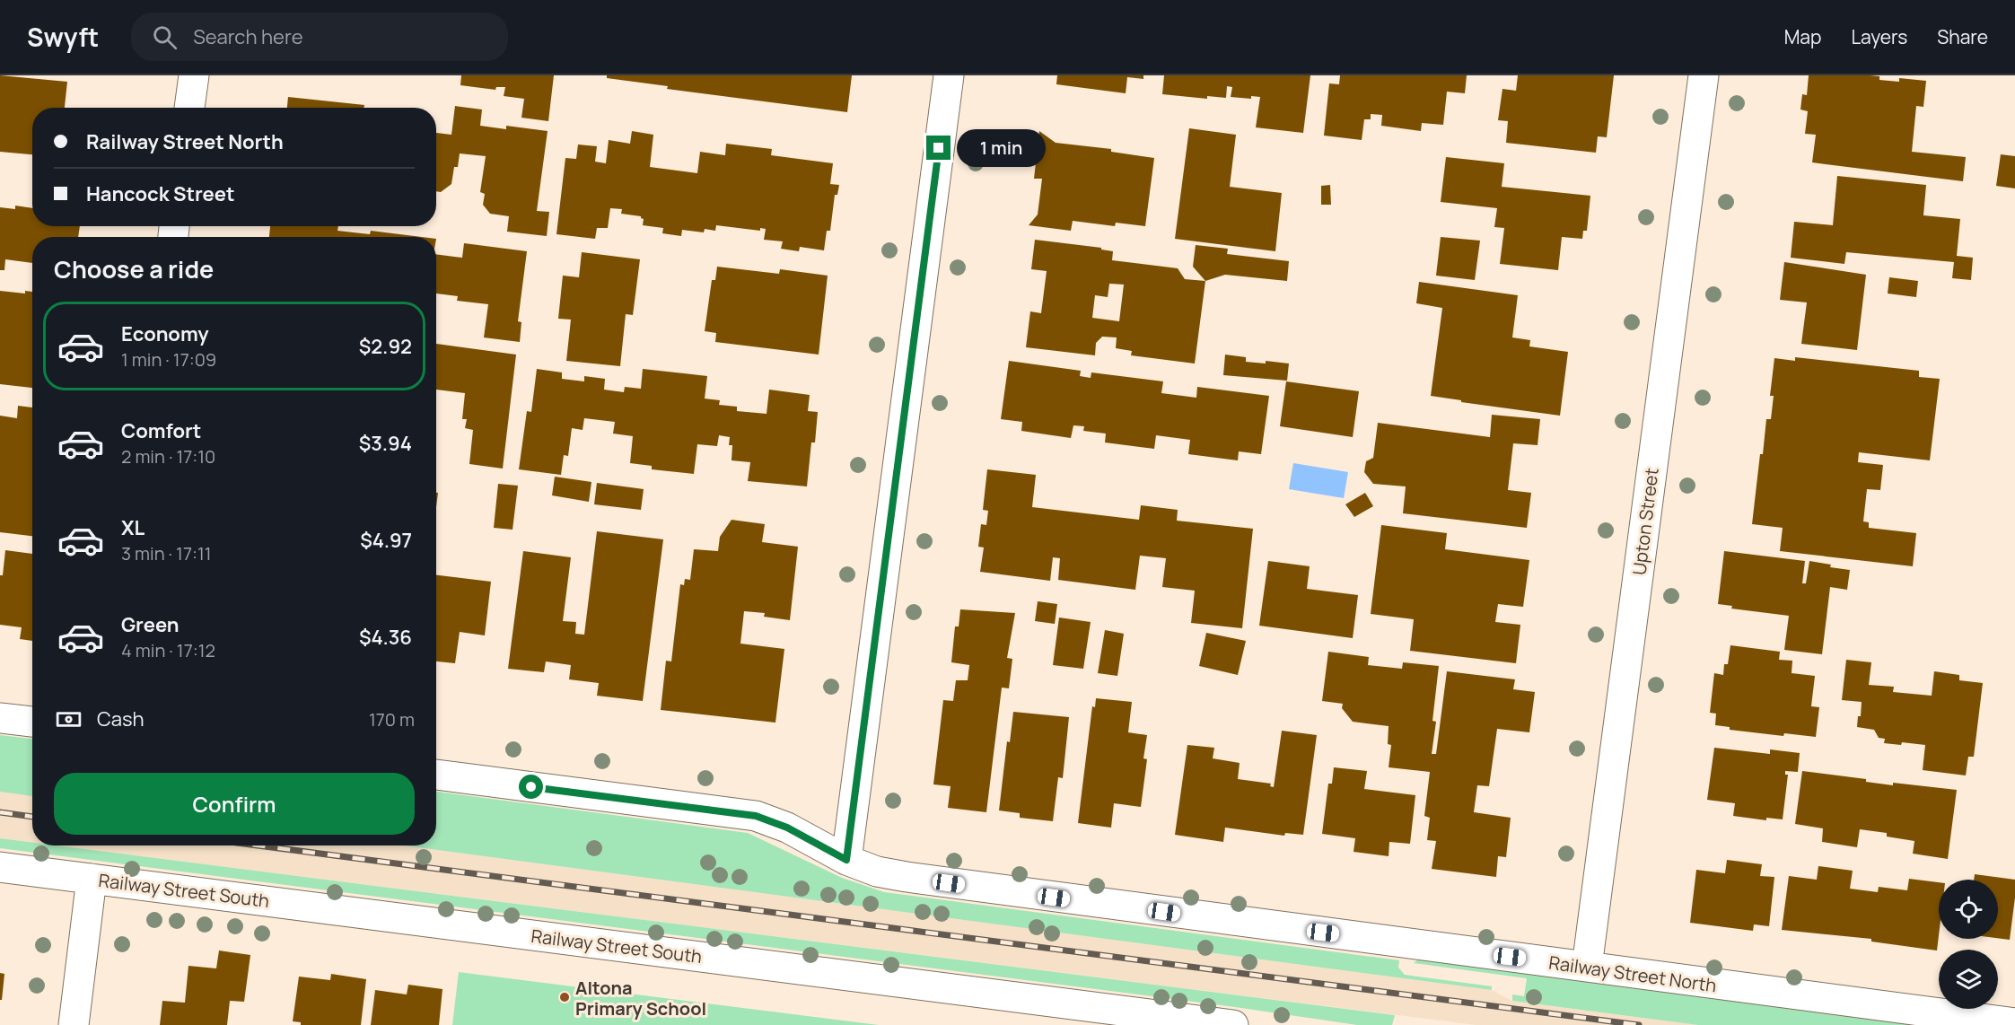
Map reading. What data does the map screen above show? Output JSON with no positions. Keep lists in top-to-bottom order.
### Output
{
  "streets": {
    "street": ["Upton Street", "Railway Street South", "Railway Street North"]
  },
  "crossings": [
    ["Upton Street", "Railway Street North"]
  ],
  "places": ["Altona Primary School"],
  "page": {
    "header": "Swyft",
    "search": "Search here",
    "nav": ["Map", "Layers", "Share"],
    "banner": ["Railway Street North", "Hancock Street"],
    "bubble": "1 min",
    "heading": "Choose a ride",
    "list": [
      {
        "name": "Economy",
        "note": "1 min · 17:09",
        "value": "$2.92"
      },
      {
        "name": "Comfort",
        "note": "2 min · 17:10",
        "value": "$3.94"
      },
      {
        "name": "XL",
        "note": "3 min · 17:11",
        "value": "$4.97"
      },
      {
        "name": "Green",
        "note": "4 min · 17:12",
        "value": "$4.36"
      }
    ],
    "pay": ["Cash", "170 m"],
    "buttons": "Confirm"
  }
}
